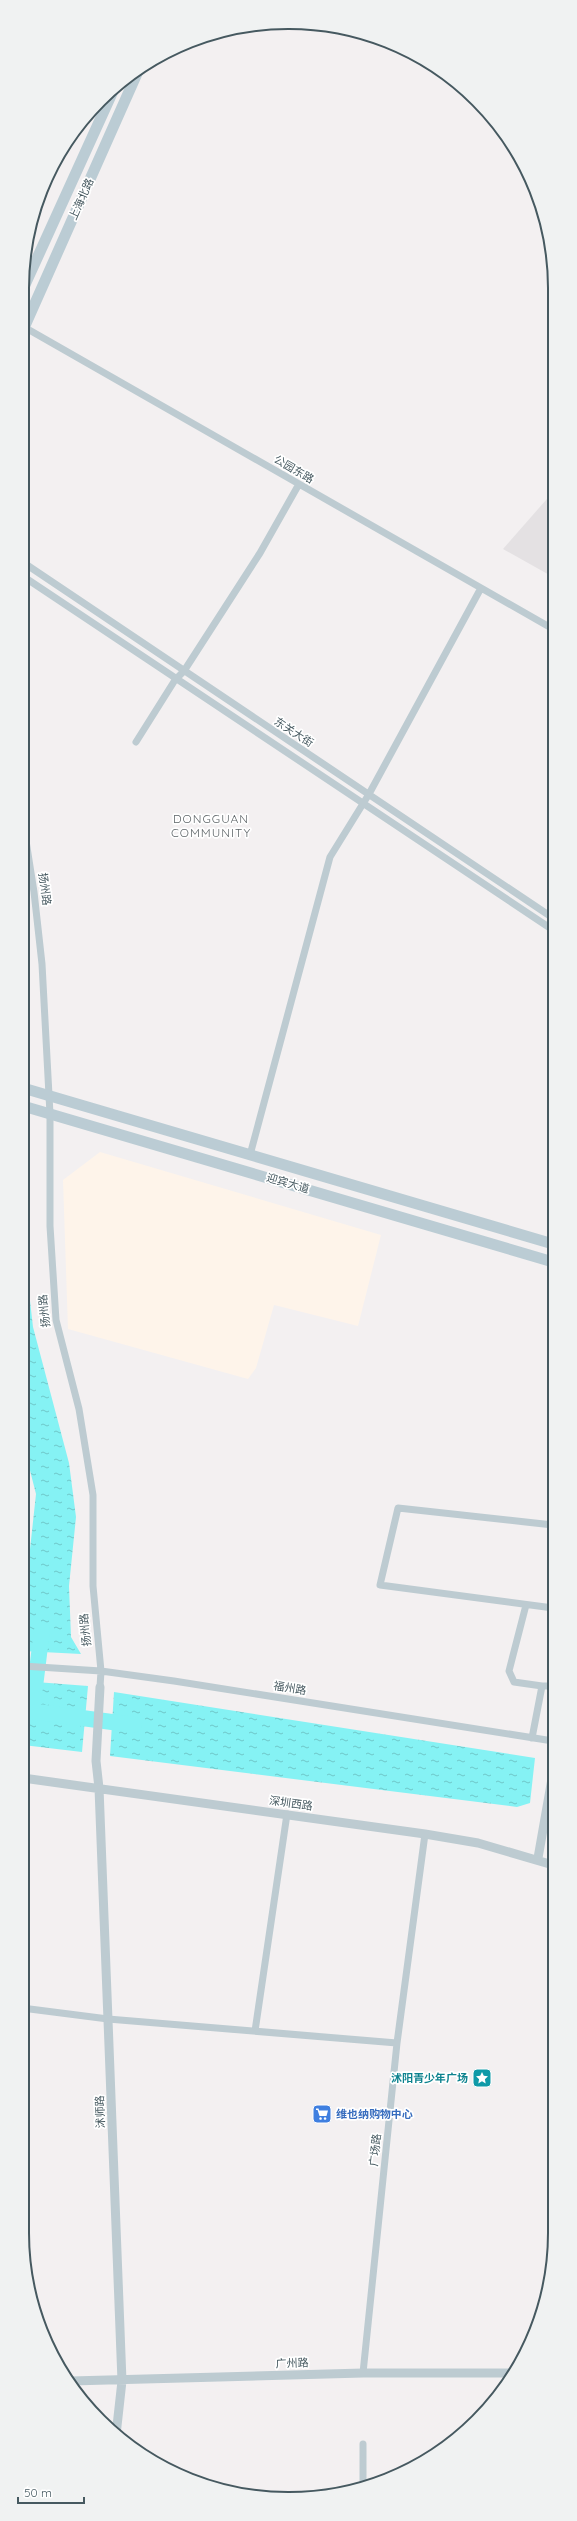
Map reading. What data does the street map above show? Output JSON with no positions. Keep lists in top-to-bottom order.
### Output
{
  "streets": {
    "main road": ["上海北路", "迎宾大道"],
    "street": [
      "公园东路",
      "东关大街",
      "扬州路",
      "福州路",
      "深圳西路",
      "沭师路",
      "广场路",
      "广州路"
    ]
  },
  "crossings": [
    ["扬州路", "迎宾大道"],
    ["扬州路", "福州路"],
    ["扬州路", "深圳西路"],
    ["扬州路", "沭师路"],
    ["深圳西路", "沭师路"],
    ["深圳西路", "广场路"],
    ["沭师路", "广州路"],
    ["广场路", "广州路"]
  ],
  "districts": ["DONGGUAN COMMUNITY"],
  "places": {
    "place": ["沭阳青少年广场"],
    "supermarket": ["维也纳购物中心"]
  },
  "scale_bar": "50 m"
}
